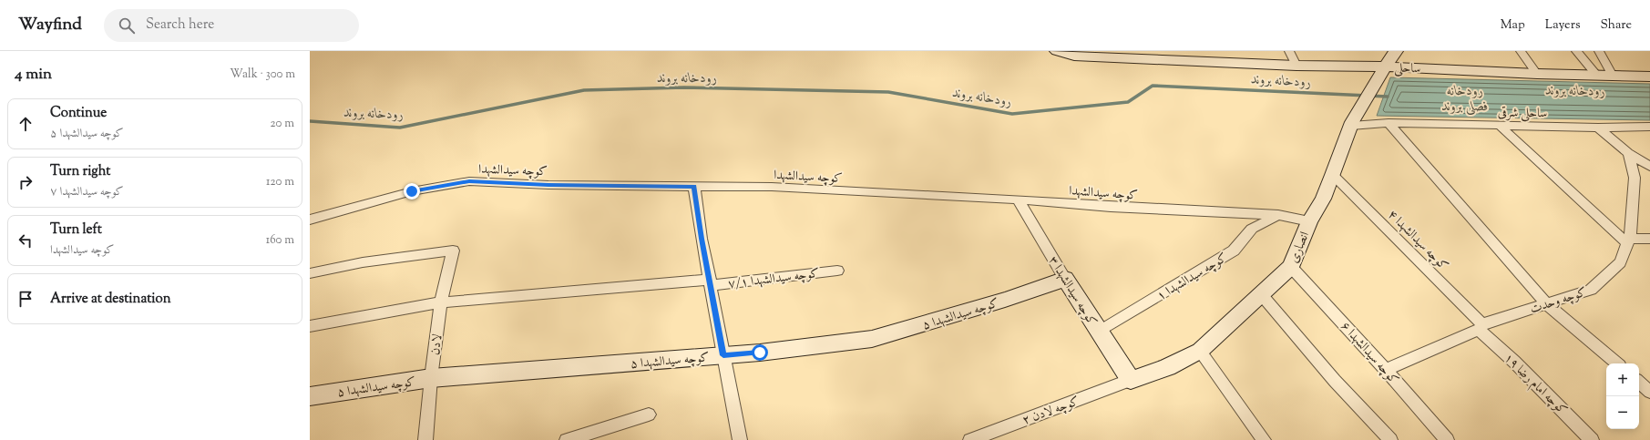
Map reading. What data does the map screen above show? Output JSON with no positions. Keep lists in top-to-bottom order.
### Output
{
  "streets": {
    "main road": [
      "ساحلی",
      "انصاری",
      "کوچه سیدالشهدا ۳",
      "کوچه سیدالشهدا ۵"
    ],
    "street": [
      "ساحلی شرقی",
      "کوچه سیدالشهدا",
      "کوچه سیدالشهدا ۴",
      "کوچه سیدالشهدا ۱",
      "کوچه سیدالشهدا ۷/۱",
      "کوچه وحدت",
      "لادن",
      "کوچه سیدالشهدا ۶",
      "کوچه امام رضا ۱۹",
      "کوچه لادن ۲"
    ]
  },
  "crossings": [
    ["ساحلی", "انصاری"],
    ["ساحلی شرقی", "انصاری"],
    ["کوچه سیدالشهدا", "انصاری"],
    ["کوچه سیدالشهدا", "کوچه سیدالشهدا ۱"],
    ["کوچه سیدالشهدا", "کوچه سیدالشهدا ۳"],
    ["کوچه سیدالشهدا ۴", "انصاری"],
    ["کوچه سیدالشهدا ۴", "کوچه وحدت"],
    ["کوچه سیدالشهدا ۴", "کوچه امام رضا ۱۹"],
    ["انصاری", "کوچه سیدالشهدا ۳"],
    ["انصاری", "کوچه سیدالشهدا ۶"],
    ["انصاری", "کوچه لادن ۲"],
    ["کوچه سیدالشهدا ۱", "کوچه سیدالشهدا ۳"],
    ["کوچه سیدالشهدا ۷/۱", "لادن"],
    ["کوچه سیدالشهدا ۳", "کوچه سیدالشهدا ۵"],
    ["کوچه سیدالشهدا ۳", "کوچه لادن ۲"],
    ["کوچه وحدت", "کوچه سیدالشهدا ۶"],
    ["کوچه وحدت", "کوچه امام رضا ۱۹"],
    ["کوچه سیدالشهدا ۵", "لادن"]
  ],
  "water": ["رودخانه بروند", "رودخانه فصلی بروند"],
  "page": {
    "header": "Wayfind",
    "search": "Search here",
    "nav": ["Map", "Layers", "Share"],
    "heading": ["4 min", "Walk · 300 m"],
    "list": [
      ["Continue", "کوچه سیدالشهدا ۵", "20 m"],
      ["Turn right", "کوچه سیدالشهدا ۷", "120 m"],
      ["Turn left", "کوچه سیدالشهدا", "160 m"],
      "Arrive at destination"
    ],
    "map_buttons": ["+", "−"]
  }
}
